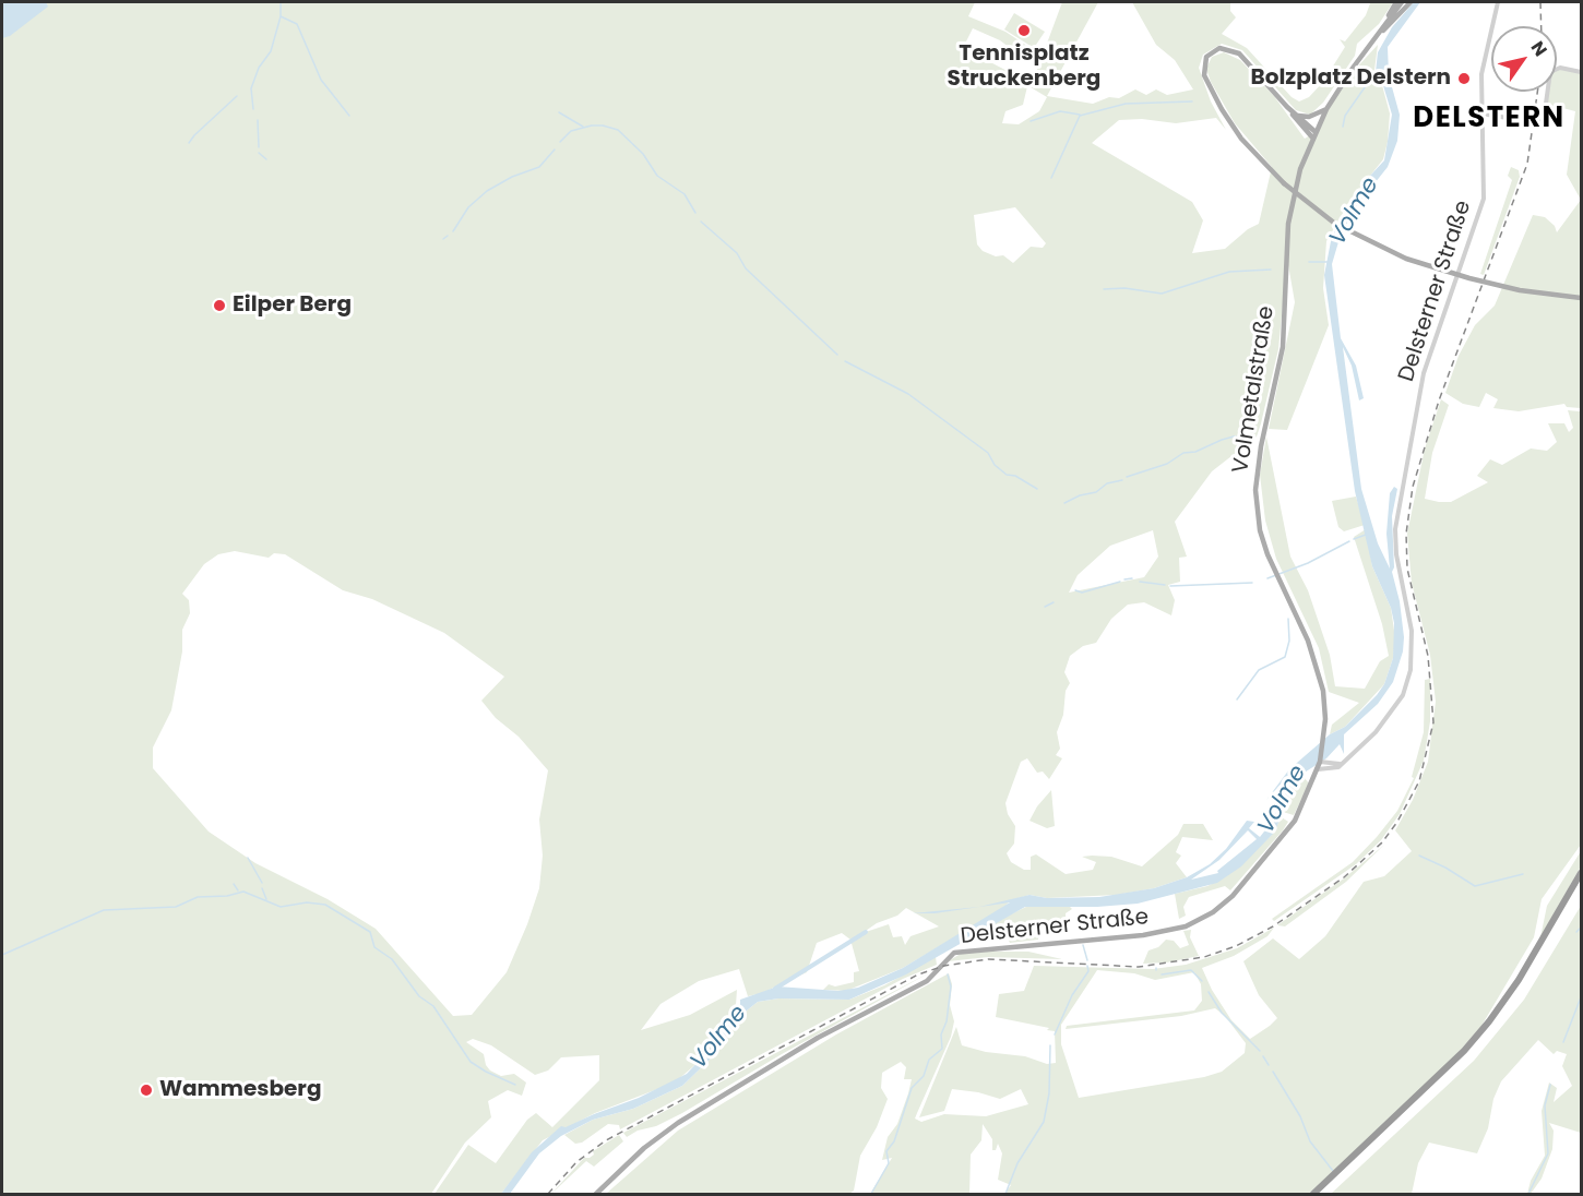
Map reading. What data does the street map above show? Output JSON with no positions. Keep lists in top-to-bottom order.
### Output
{
  "streets": {
    "main road": ["Delsterner Straße", "Volmetalstraße"]
  },
  "crossings": [
    ["Delsterner Straße", "Volmetalstraße"]
  ],
  "districts": ["DELSTERN"],
  "water": ["Volme"],
  "places": [
    "Tennisplatz Struckenberg",
    "Bolzplatz Delstern",
    "Eilper Berg",
    "Wammesberg"
  ],
  "north": "top right"
}
